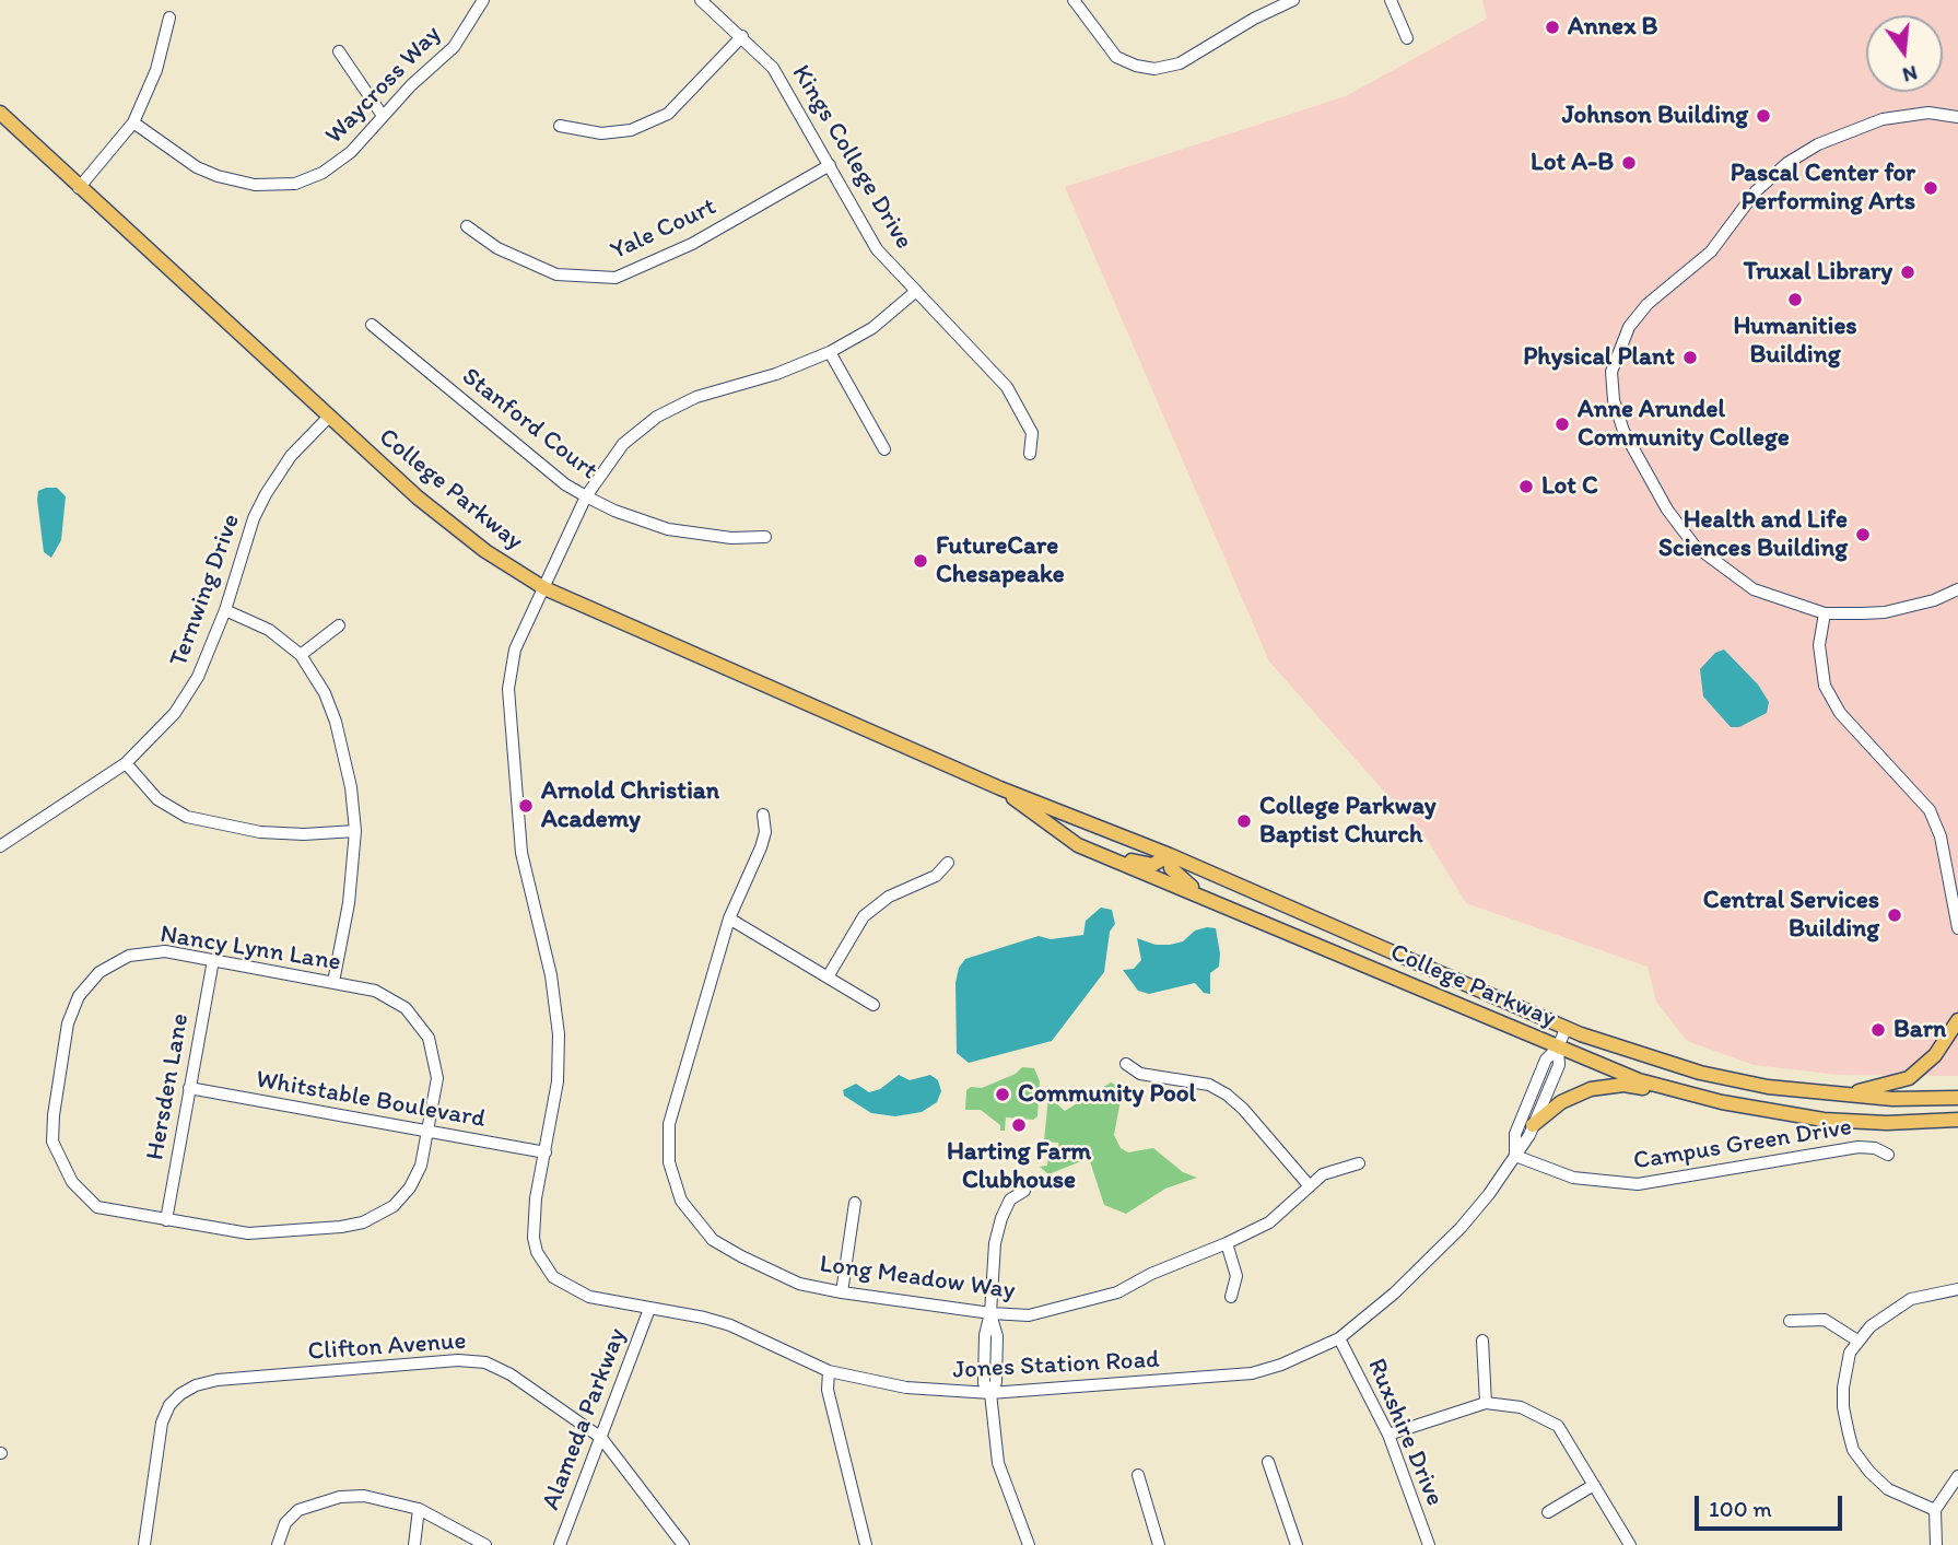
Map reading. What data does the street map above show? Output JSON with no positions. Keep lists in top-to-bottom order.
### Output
{
  "streets": {
    "main road": ["College Parkway"],
    "street": [
      "Waycross Way",
      "Kings College Drive",
      "Yale Court",
      "Stanford Court",
      "Ternwing Drive",
      "Nancy Lynn Lane",
      "Hersden Lane",
      "Whitstable Boulevard",
      "Campus Green Drive",
      "Long Meadow Way",
      "Clifton Avenue",
      "Jones Station Road",
      "Alameda Parkway",
      "Ruxshire Drive"
    ]
  },
  "crossings": [
    ["Kings College Drive", "Yale Court"],
    ["Kings College Drive", "Jones Station Road"],
    ["Stanford Court", "Jones Station Road"],
    ["College Parkway", "Ternwing Drive"],
    ["College Parkway", "Jones Station Road"],
    ["Nancy Lynn Lane", "Hersden Lane"],
    ["Nancy Lynn Lane", "Whitstable Boulevard"],
    ["Hersden Lane", "Whitstable Boulevard"],
    ["Whitstable Boulevard", "Jones Station Road"],
    ["Campus Green Drive", "Jones Station Road"],
    ["Clifton Avenue", "Alameda Parkway"],
    ["Jones Station Road", "Alameda Parkway"],
    ["Jones Station Road", "Ruxshire Drive"]
  ],
  "places": [
    "Annex B",
    "Johnson Building",
    "Lot A-B",
    "Pascal Center for Performing Arts",
    "Truxal Library",
    "Humanities Building",
    "Physical Plant",
    "Anne Arundel Community College",
    "Lot C",
    "Health and Life Sciences Building",
    "FutureCare Chesapeake",
    "Arnold Christian Academy",
    "College Parkway Baptist Church",
    "Central Services Building",
    "Barn",
    "Community Pool",
    "Harting Farm Clubhouse"
  ],
  "scale_bar": "100 m",
  "north": "bottom"
}
